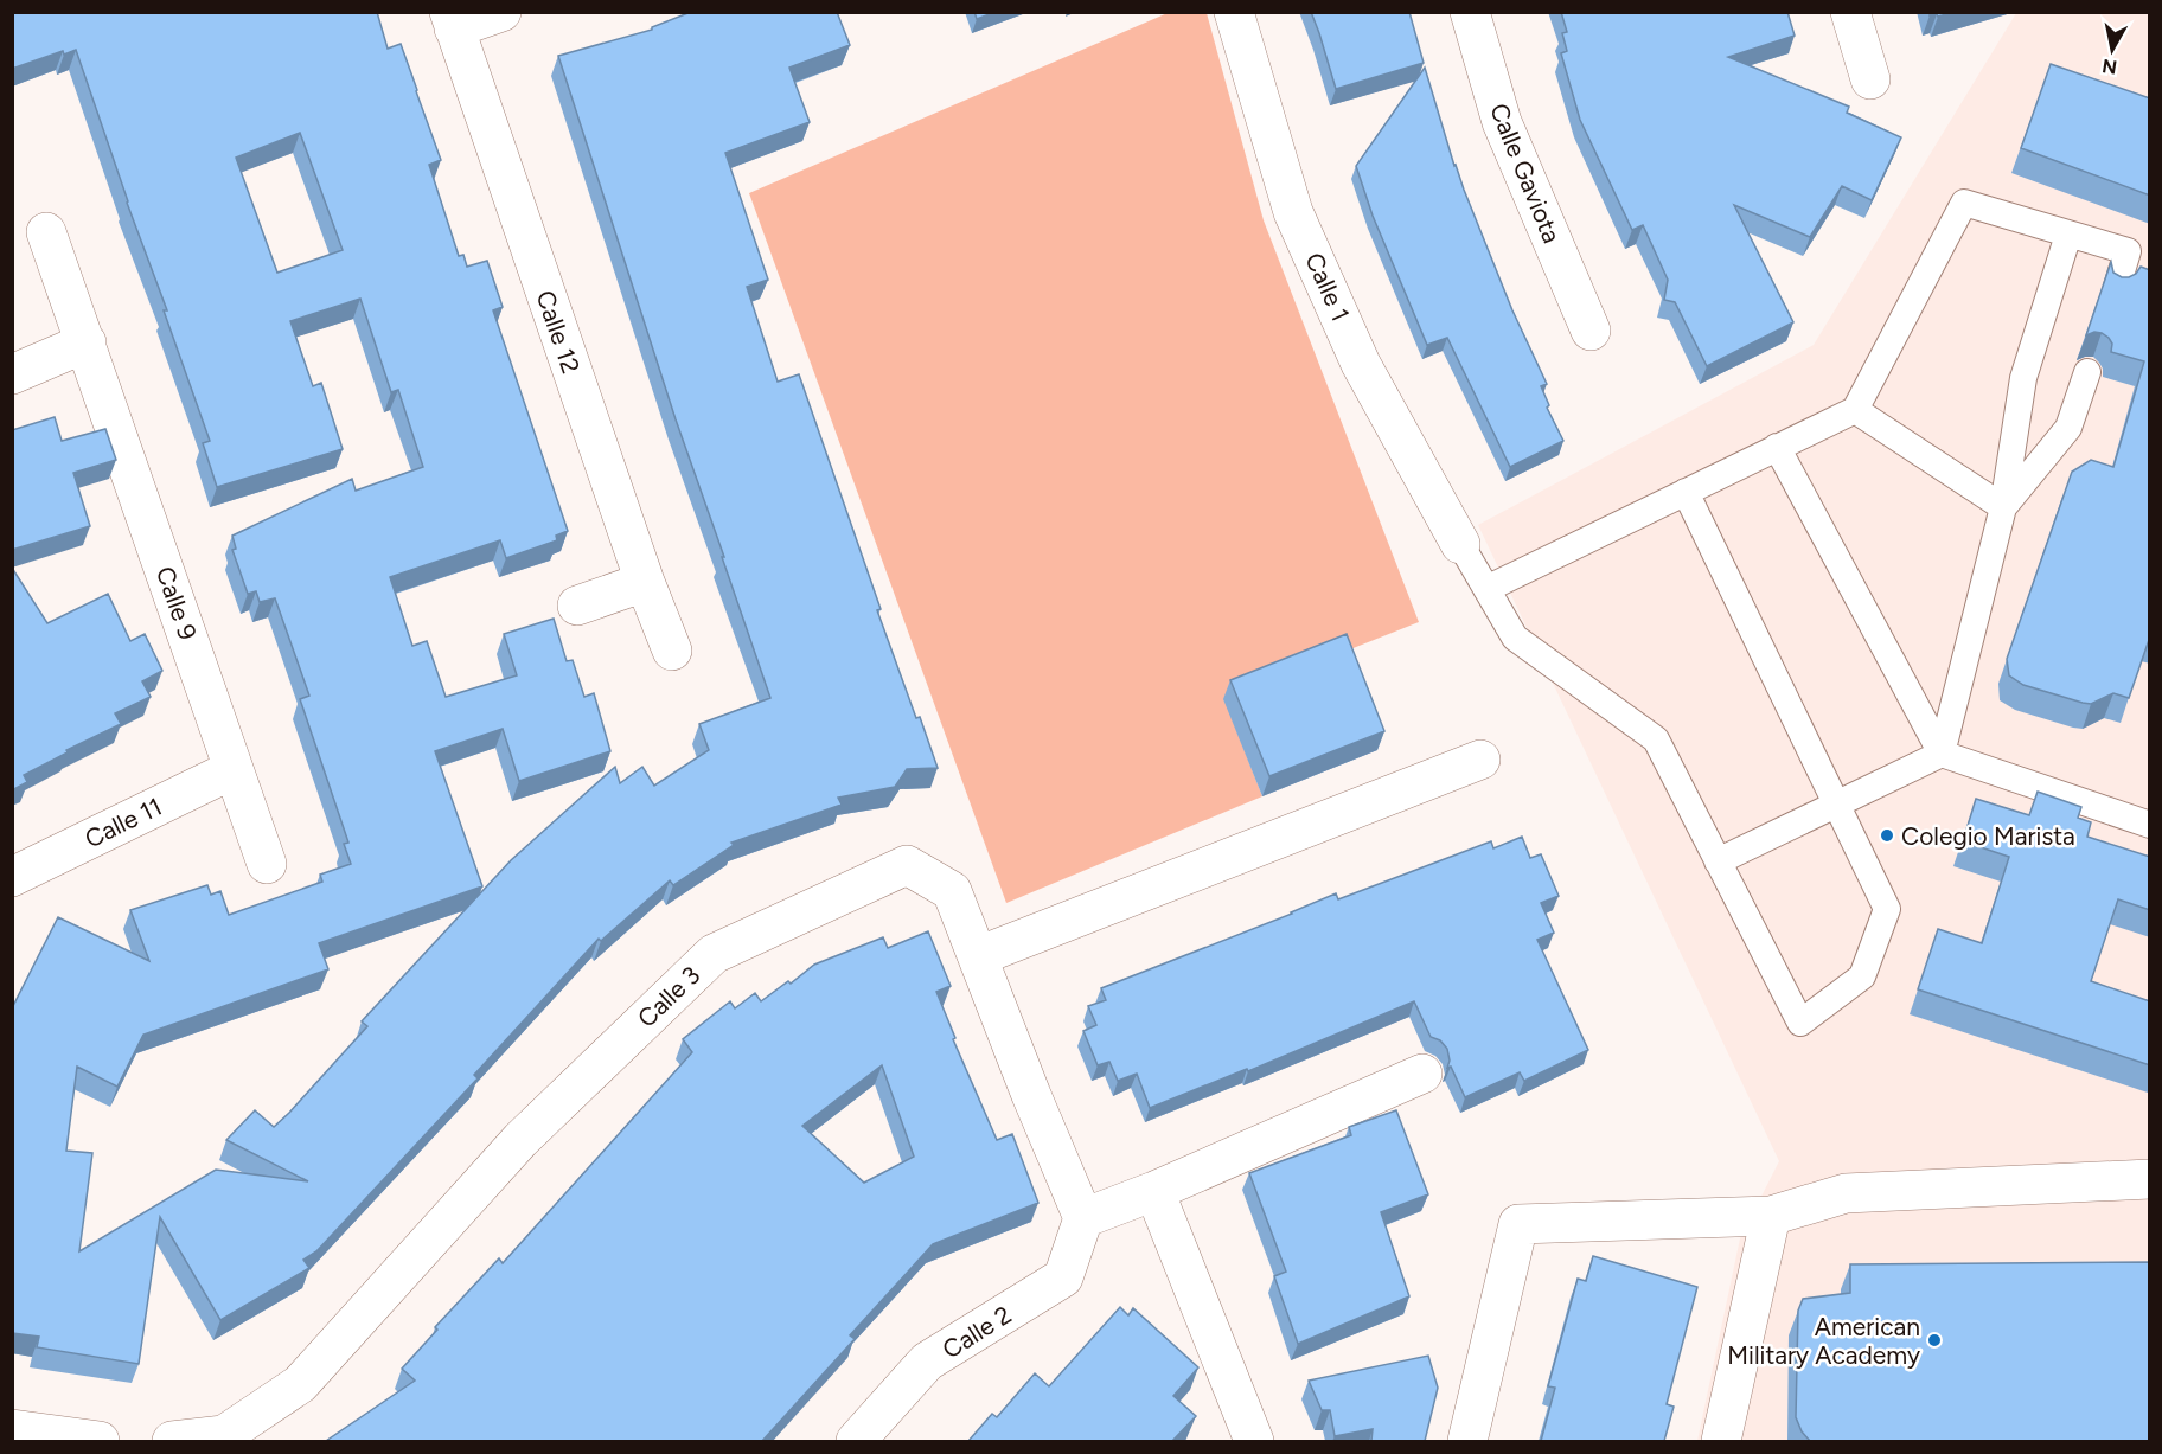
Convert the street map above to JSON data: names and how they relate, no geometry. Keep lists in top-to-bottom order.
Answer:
{
  "streets": {
    "street": [
      "Calle Gaviota",
      "Calle 1",
      "Calle 12",
      "Calle 9",
      "Calle 11",
      "Calle 3",
      "Calle 2"
    ]
  },
  "crossings": [
    ["Calle 9", "Calle 11"],
    ["Calle 3", "Calle 2"]
  ],
  "places": ["Colegio Marista", "American Military Academy"],
  "north": "bottom"
}
